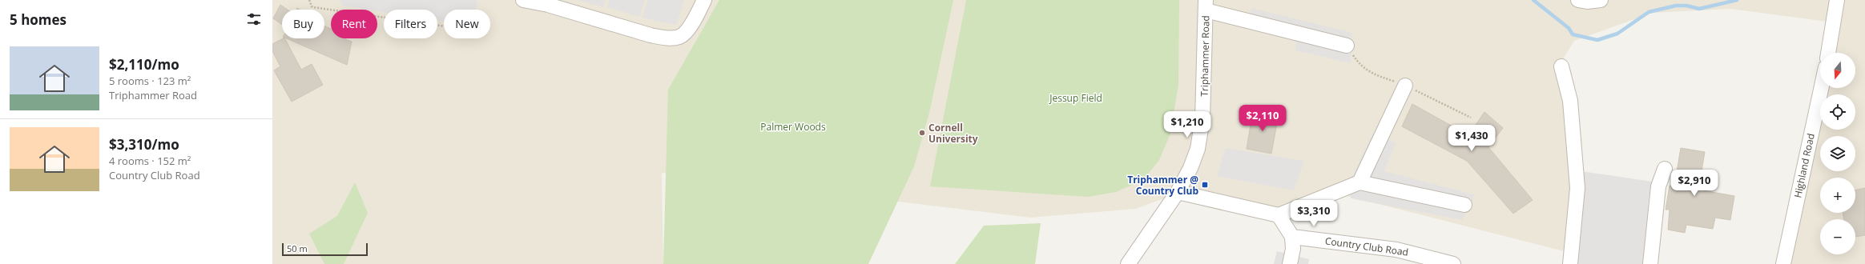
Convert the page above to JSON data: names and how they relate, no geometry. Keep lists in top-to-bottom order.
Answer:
{
  "streets": {
    "street": ["Triphammer Road", "Highland Road", "Country Club Road"]
  },
  "parks": ["Jessup Field", "Palmer Woods"],
  "places": {
    "other": ["Cornell University"],
    "transit": ["Triphammer @ Country Club"]
  },
  "scale_bar": "50 m",
  "north": "bottom",
  "page": {
    "heading": "5 homes",
    "chip": [
      "Buy",
      "Rent",
      "Filters",
      "New"
    ],
    "list": [
      {
        "name": "$2,110/mo",
        "note": "5 rooms · 123 m² · Triphammer Road"
      },
      {
        "name": "$3,310/mo",
        "note": "4 rooms · 152 m² · Country Club Road"
      }
    ],
    "map_buttons": ["+", "−"],
    "price": [
      "$2,110",
      "$1,210",
      "$1,430",
      "$2,910",
      "$3,310"
    ],
    "scale": "50 m"
  }
}
